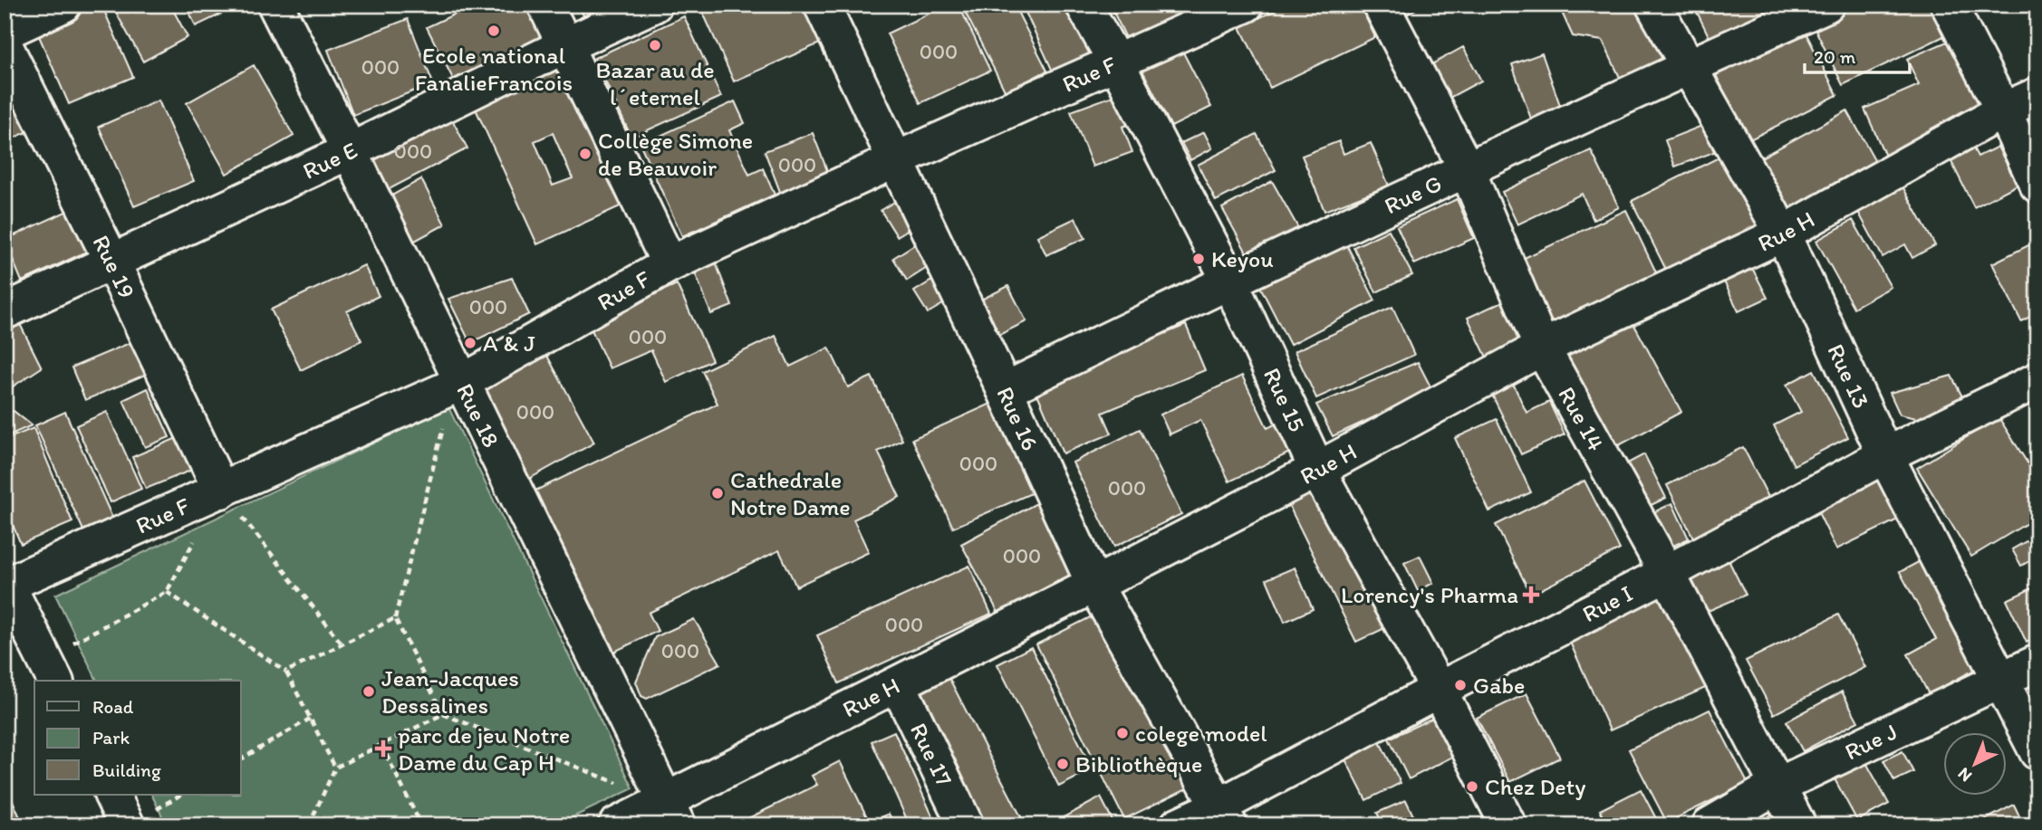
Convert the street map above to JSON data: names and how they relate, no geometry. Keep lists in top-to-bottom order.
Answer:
{
  "streets": {
    "street": [
      "Rue F",
      "Rue E",
      "Rue G",
      "Rue H",
      "Rue 19",
      "Rue 13",
      "Rue 15",
      "Rue 18",
      "Rue 16",
      "Rue 14",
      "Rue I",
      "Rue J",
      "Rue 17"
    ]
  },
  "crossings": [
    ["Rue F", "Rue 19"],
    ["Rue F", "Rue 15"],
    ["Rue F", "Rue 18"],
    ["Rue F", "Rue 16"],
    ["Rue E", "Rue 19"],
    ["Rue E", "Rue 18"],
    ["Rue G", "Rue 13"],
    ["Rue G", "Rue 15"],
    ["Rue G", "Rue 16"],
    ["Rue G", "Rue 14"],
    ["Rue H", "Rue 13"],
    ["Rue H", "Rue 15"],
    ["Rue H", "Rue 18"],
    ["Rue H", "Rue 16"],
    ["Rue H", "Rue 14"],
    ["Rue H", "Rue 17"],
    ["Rue 13", "Rue I"],
    ["Rue 13", "Rue J"],
    ["Rue 15", "Rue I"],
    ["Rue 16", "Rue I"],
    ["Rue 14", "Rue I"],
    ["Rue 14", "Rue J"]
  ],
  "places": {
    "other": [
      "Ecole national FanalieFrancois",
      "Bazar au de l´eternel",
      "Collège Simone de Beauvoir",
      "Keyou",
      "A & J",
      "Cathedrale Notre Dame",
      "Gabe",
      "Jean-Jacques Dessalines",
      "colege model",
      "Bibliothèque",
      "Chez Dety"
    ],
    "health": ["Lorency's Pharma", "parc de jeu Notre Dame du Cap H"]
  },
  "house_numbers": [
    "000",
    "000",
    "000",
    "000",
    "000",
    "000",
    "000",
    "000",
    "000",
    "000",
    "000",
    "000"
  ],
  "legend": ["Road", "Park", "Building"],
  "scale_bar": "20 m",
  "north": "bottom left"
}
